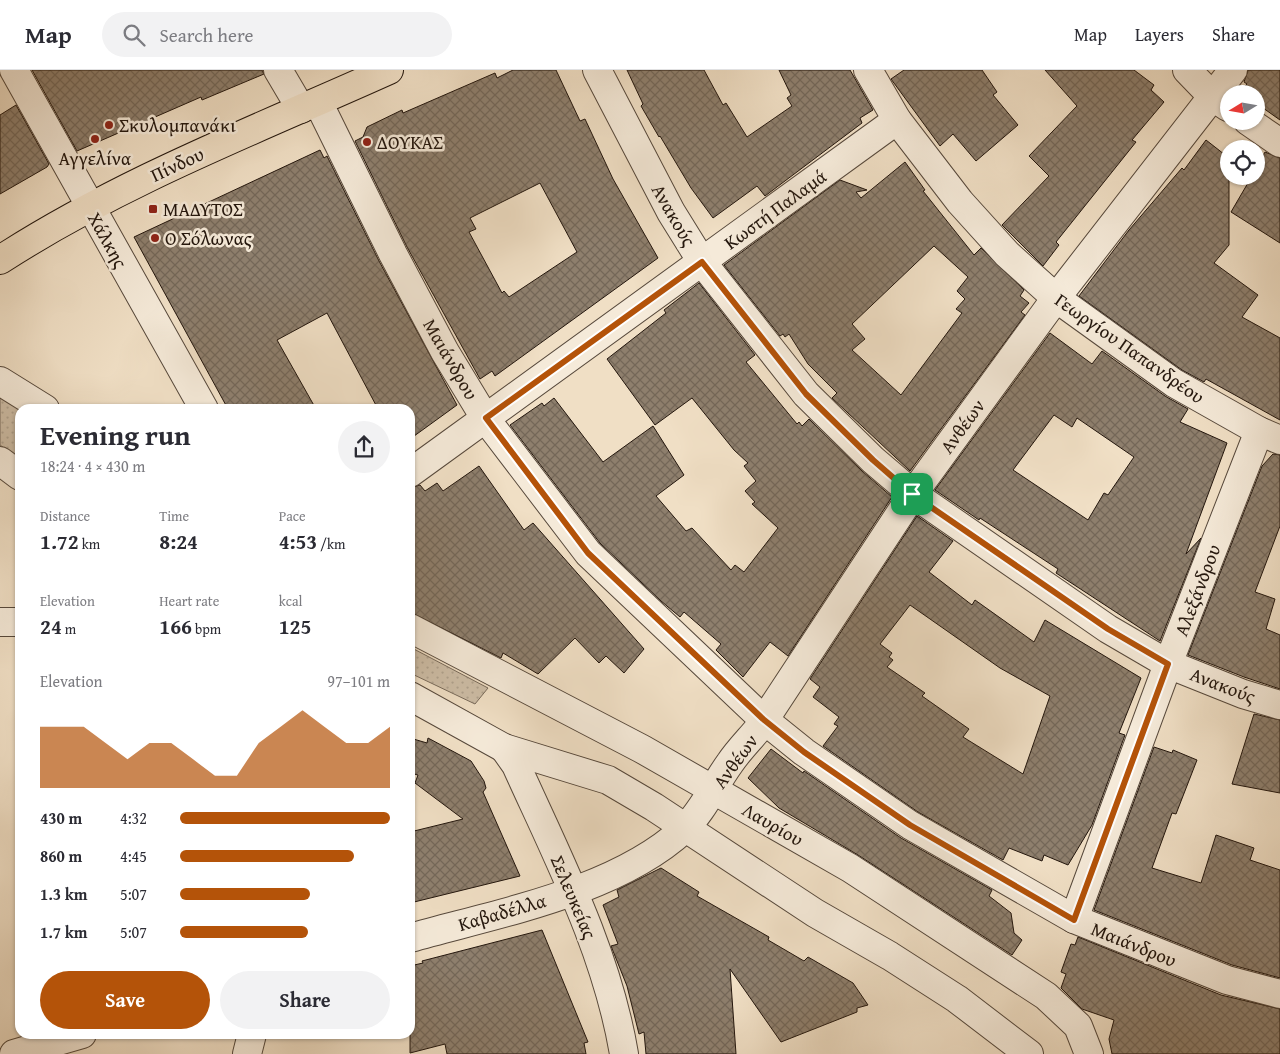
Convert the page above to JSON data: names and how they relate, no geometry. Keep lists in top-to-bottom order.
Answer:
{
  "streets": {
    "main road": ["Πίνδου"],
    "street": [
      "Κωστή Παλαμά",
      "Ανακούς",
      "Χάλκης",
      "Γεωργίου Παπανδρέου",
      "Μαιάνδρου",
      "Ανθέων",
      "Αλεξάνδρου",
      "Λαυρίου",
      "Σελευκείας",
      "Καβαδέλλα"
    ]
  },
  "crossings": [
    ["Πίνδου", "Χάλκης"],
    ["Πίνδου", "Μαιάνδρου"],
    ["Κωστή Παλαμά", "Ανακούς"],
    ["Κωστή Παλαμά", "Γεωργίου Παπανδρέου"],
    ["Κωστή Παλαμά", "Μαιάνδρου"],
    ["Ανακούς", "Ανθέων"],
    ["Ανακούς", "Αλεξάνδρου"],
    ["Γεωργίου Παπανδρέου", "Ανθέων"],
    ["Γεωργίου Παπανδρέου", "Αλεξάνδρου"],
    ["Μαιάνδρου", "Ανθέων"],
    ["Μαιάνδρου", "Αλεξάνδρου"],
    ["Ανθέων", "Λαυρίου"],
    ["Ανθέων", "Καβαδέλλα"],
    ["Σελευκείας", "Καβαδέλλα"]
  ],
  "places": {
    "other": [
      "Σκυλομπανάκι",
      "Αγγελίνα",
      "ΔΟΥΚΑΣ",
      "Ο Σόλωνας"
    ],
    "transit": ["ΜΑΔΥΤΟΣ"]
  },
  "north": "left",
  "page": {
    "header": "Map",
    "search": "Search here",
    "nav": ["Map", "Layers", "Share"],
    "heading": ["Evening run", "18:24 · 4 × 430 m"],
    "stats": [
      ["Distance", "1.72 km"],
      ["Time", "8:24"],
      ["Pace", "4:53 /km"],
      ["Elevation", "24 m"],
      ["Heart rate", "166 bpm"],
      ["kcal", "125"]
    ],
    "chart": ["Elevation", "97–101 m"],
    "list": [
      {
        "name": "430 m",
        "note": "4:32"
      },
      {
        "name": "860 m",
        "note": "4:45"
      },
      {
        "name": "1.3 km",
        "note": "5:07"
      },
      {
        "name": "1.7 km",
        "note": "5:07"
      }
    ],
    "buttons": ["Save", "Share"]
  }
}
